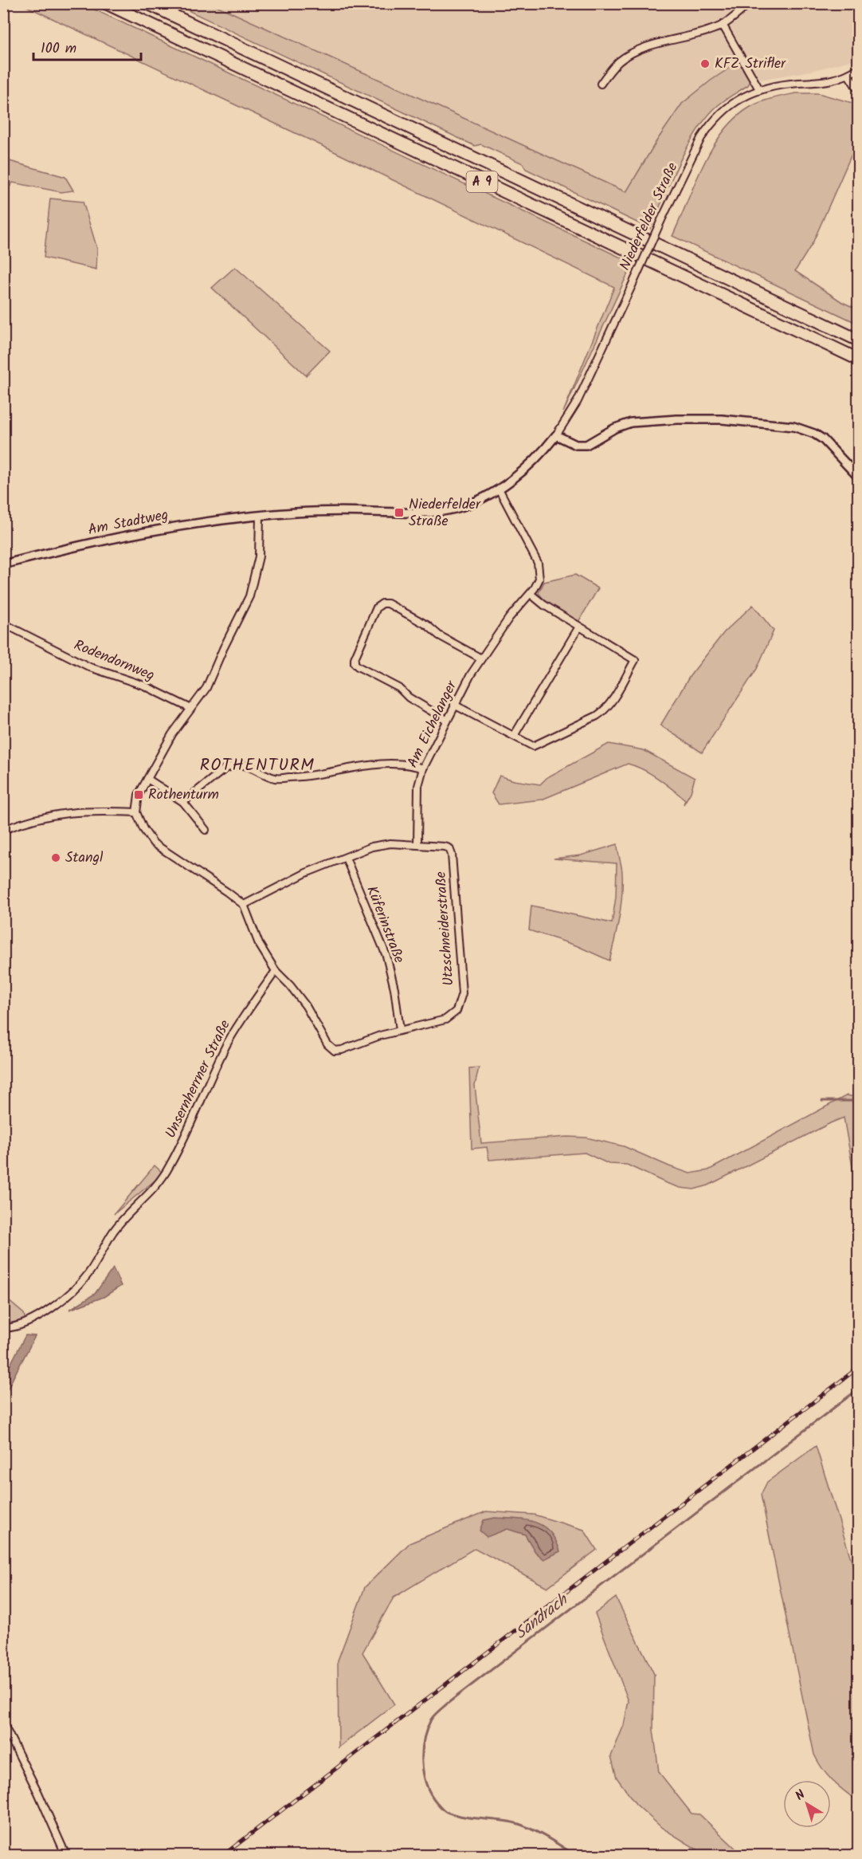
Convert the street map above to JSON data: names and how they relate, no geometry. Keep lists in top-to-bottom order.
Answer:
{
  "streets": {
    "highway": ["A 9"],
    "street": [
      "Niederfelder Straße",
      "Am Stadtweg",
      "Rodendornweg",
      "Am Eichelanger",
      "Küferinstraße",
      "Utzschneiderstraße",
      "Unsernherrner Straße"
    ]
  },
  "crossings": [
    ["Niederfelder Straße", "Am Stadtweg"],
    ["Niederfelder Straße", "Am Eichelanger"],
    ["Am Eichelanger", "Utzschneiderstraße"],
    ["Küferinstraße", "Utzschneiderstraße"],
    ["Utzschneiderstraße", "Unsernherrner Straße"]
  ],
  "districts": ["ROTHENTURM"],
  "water": ["Sandrach"],
  "places": {
    "other": ["KFZ Strifler", "Stangl"],
    "transit": ["Niederfelder Straße", "Rothenturm"]
  },
  "scale_bar": "100 m",
  "north": "top left"
}
